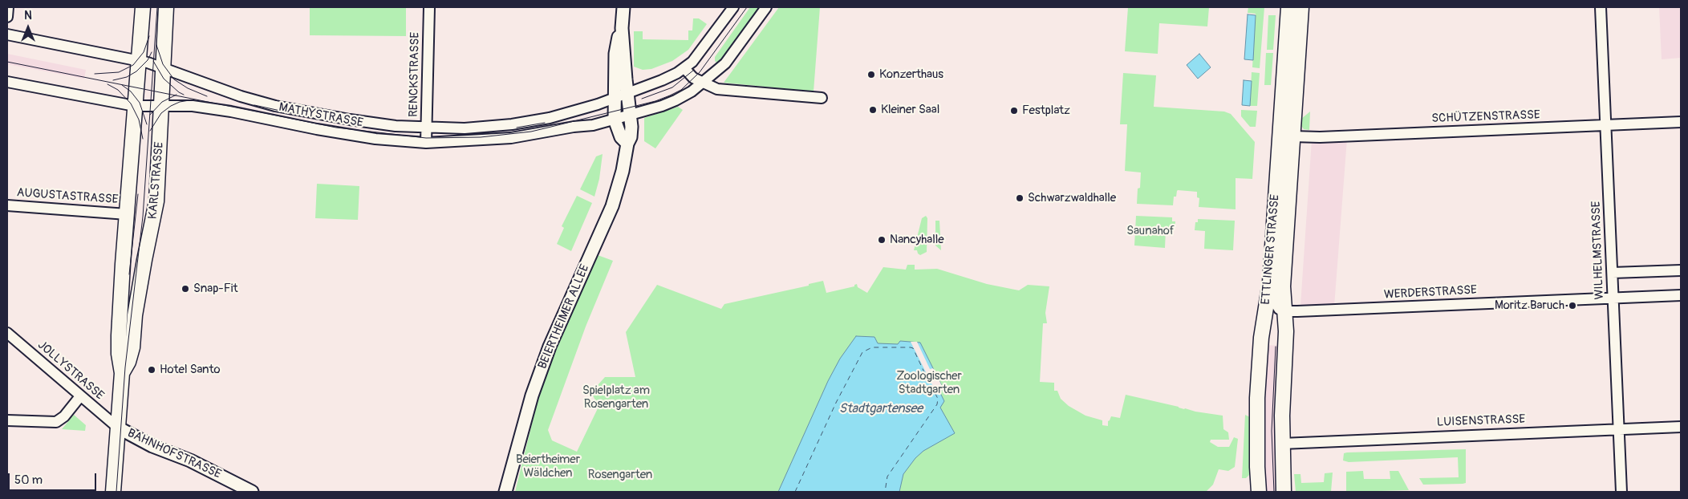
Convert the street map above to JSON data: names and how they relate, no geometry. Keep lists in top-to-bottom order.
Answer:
{
  "streets": {
    "main road": ["KARLSTRASSE", "ETTLINGER STRASSE"],
    "street": [
      "RENCKSTRASSE",
      "MATHYSTRASSE",
      "SCHÜTZENSTRASSE",
      "AUGUSTASTRASSE",
      "WILHELMSTRASSE",
      "WERDERSTRASSE",
      "BEIERTHEIMER ALLEE",
      "JOLLYSTRASSE",
      "LUISENSTRASSE",
      "BAHNHOFSTRASSE"
    ]
  },
  "crossings": [
    ["RENCKSTRASSE", "MATHYSTRASSE"],
    ["MATHYSTRASSE", "KARLSTRASSE"],
    ["MATHYSTRASSE", "BEIERTHEIMER ALLEE"],
    ["SCHÜTZENSTRASSE", "ETTLINGER STRASSE"],
    ["SCHÜTZENSTRASSE", "WILHELMSTRASSE"],
    ["KARLSTRASSE", "AUGUSTASTRASSE"],
    ["KARLSTRASSE", "JOLLYSTRASSE"],
    ["KARLSTRASSE", "BAHNHOFSTRASSE"],
    ["ETTLINGER STRASSE", "WERDERSTRASSE"],
    ["ETTLINGER STRASSE", "LUISENSTRASSE"],
    ["WILHELMSTRASSE", "WERDERSTRASSE"],
    ["WILHELMSTRASSE", "LUISENSTRASSE"],
    ["JOLLYSTRASSE", "BAHNHOFSTRASSE"]
  ],
  "water": ["Stadtgartensee"],
  "parks": [
    "Saunahof",
    "Zoologischer Stadtgarten",
    "Spielplatz am Rosengarten",
    "Beiertheimer Wäldchen",
    "Rosengarten"
  ],
  "places": [
    "Konzerthaus",
    "Kleiner Saal",
    "Festplatz",
    "Schwarzwaldhalle",
    "Nancyhalle",
    "Snap-Fit",
    "Moritz Baruch",
    "Hotel Santo"
  ],
  "scale_bar": "50 m",
  "north": "top"
}
